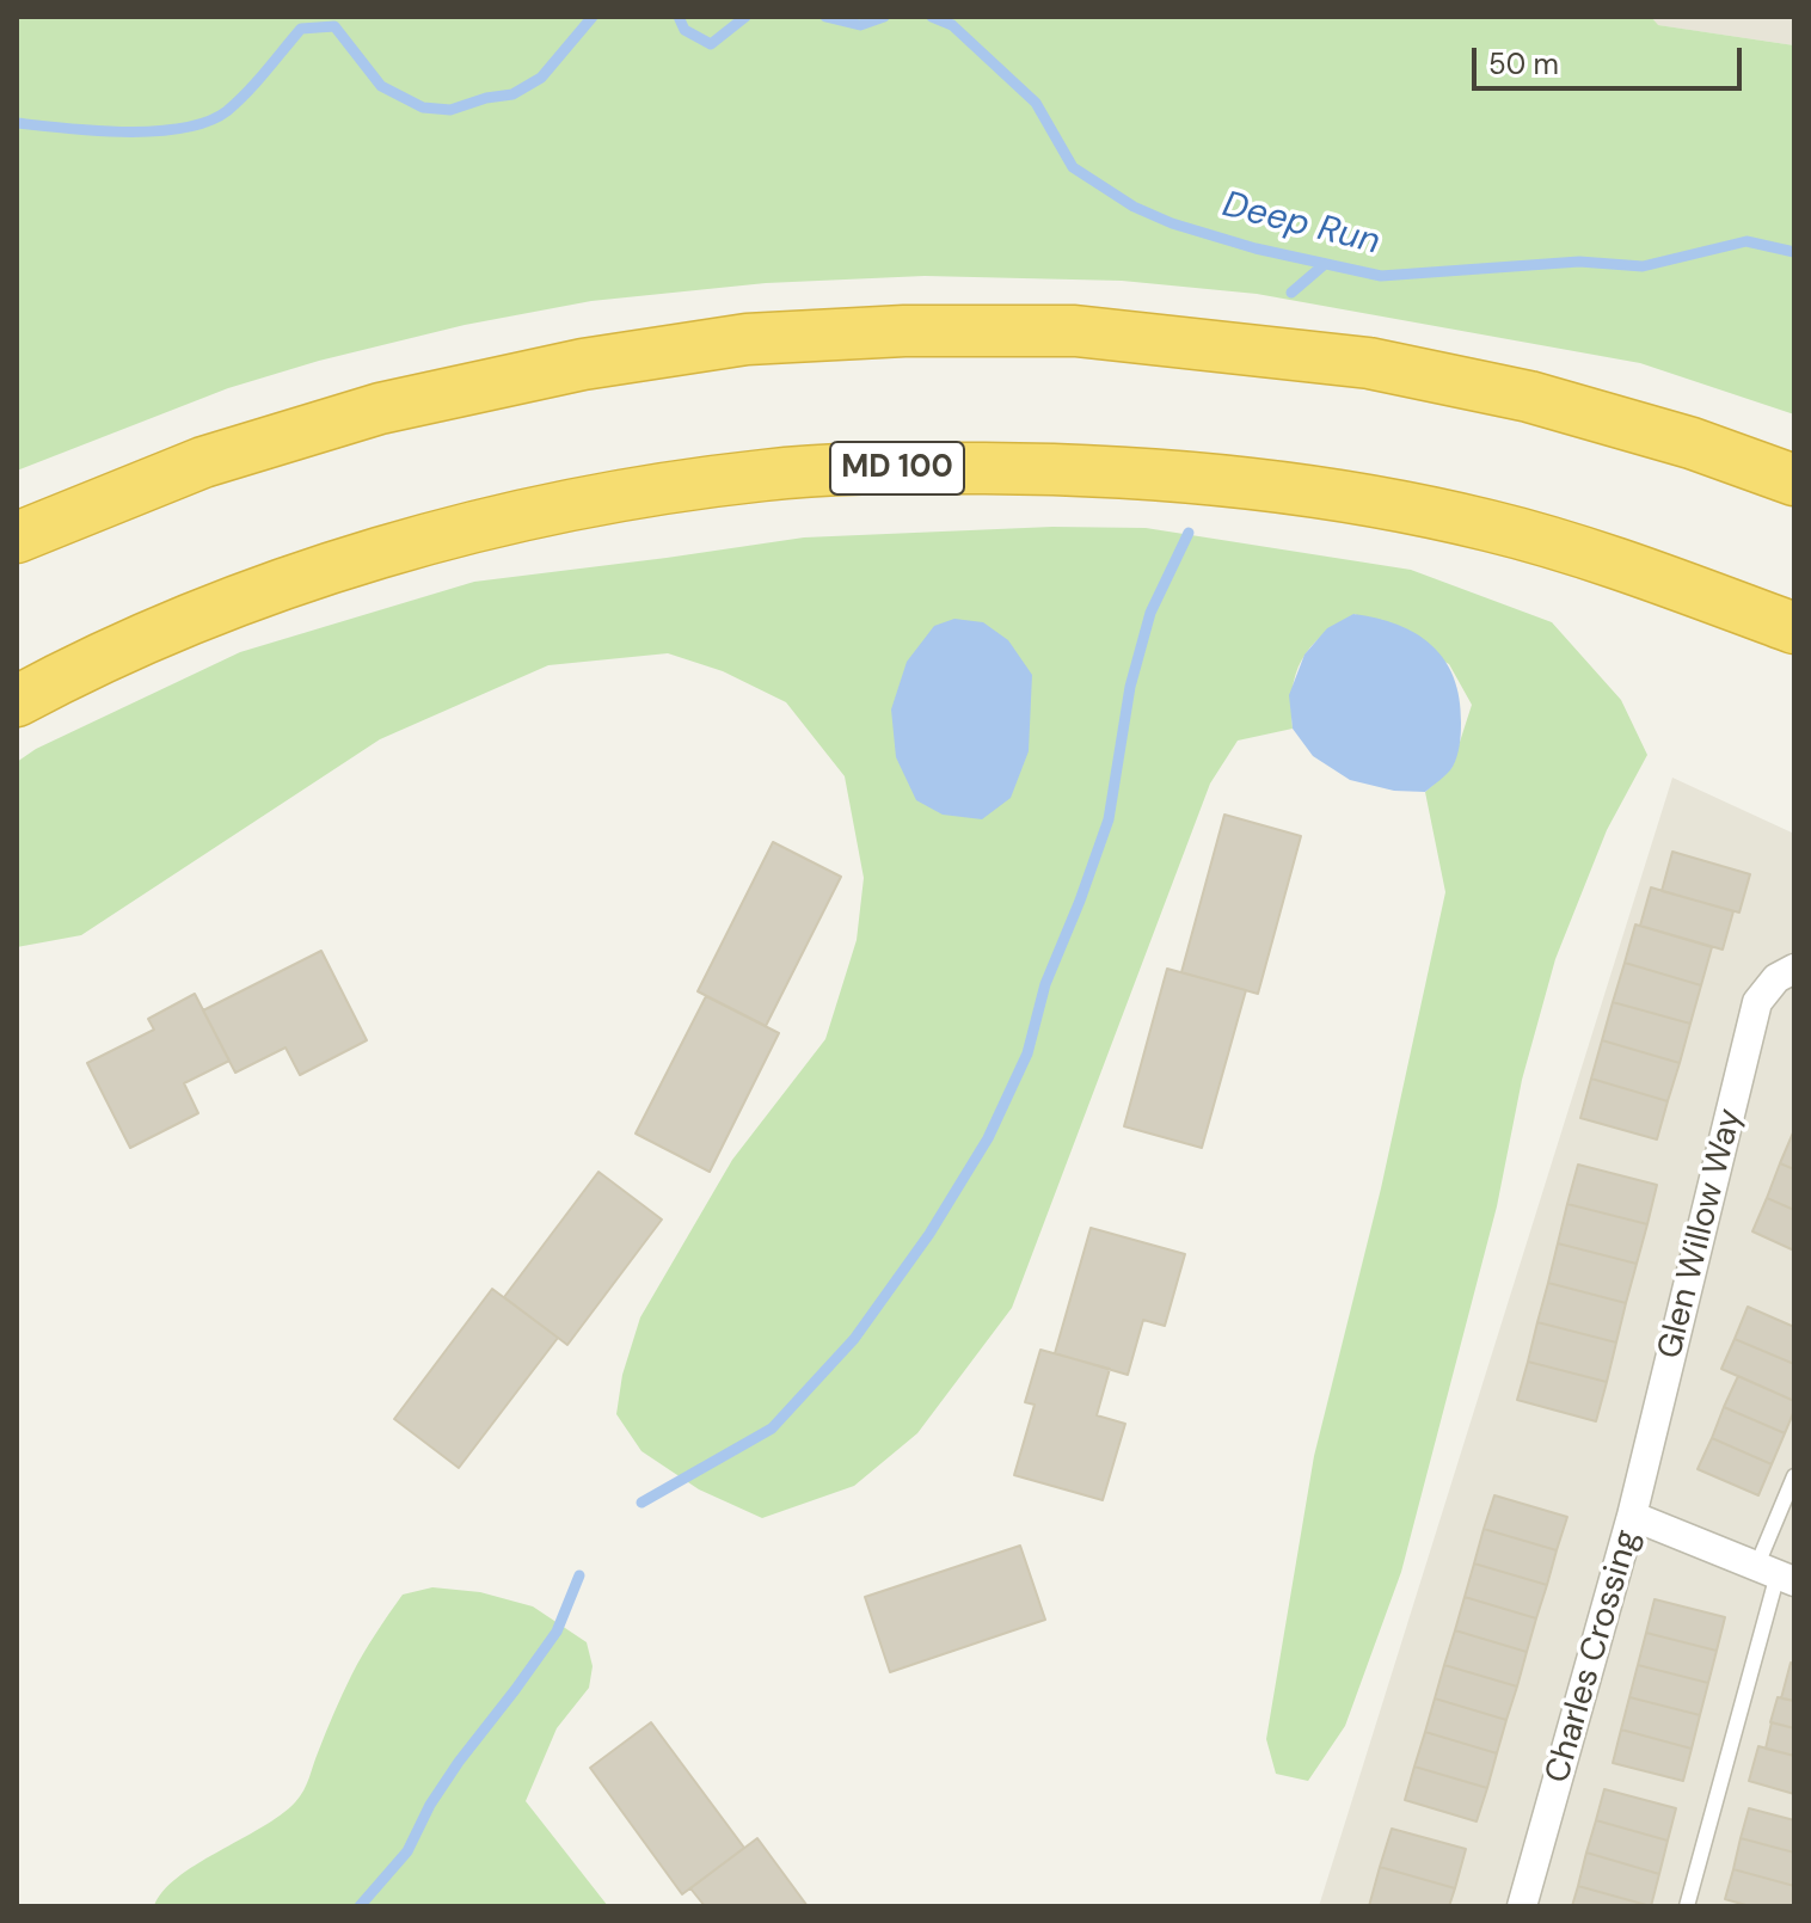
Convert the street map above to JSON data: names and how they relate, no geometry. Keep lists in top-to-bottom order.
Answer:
{
  "streets": {
    "highway": ["MD 100"],
    "street": ["Glen Willow Way", "Charles Crossing"]
  },
  "crossings": [
    ["Glen Willow Way", "Charles Crossing"]
  ],
  "water": ["Deep Run"],
  "scale_bar": "50 m"
}
